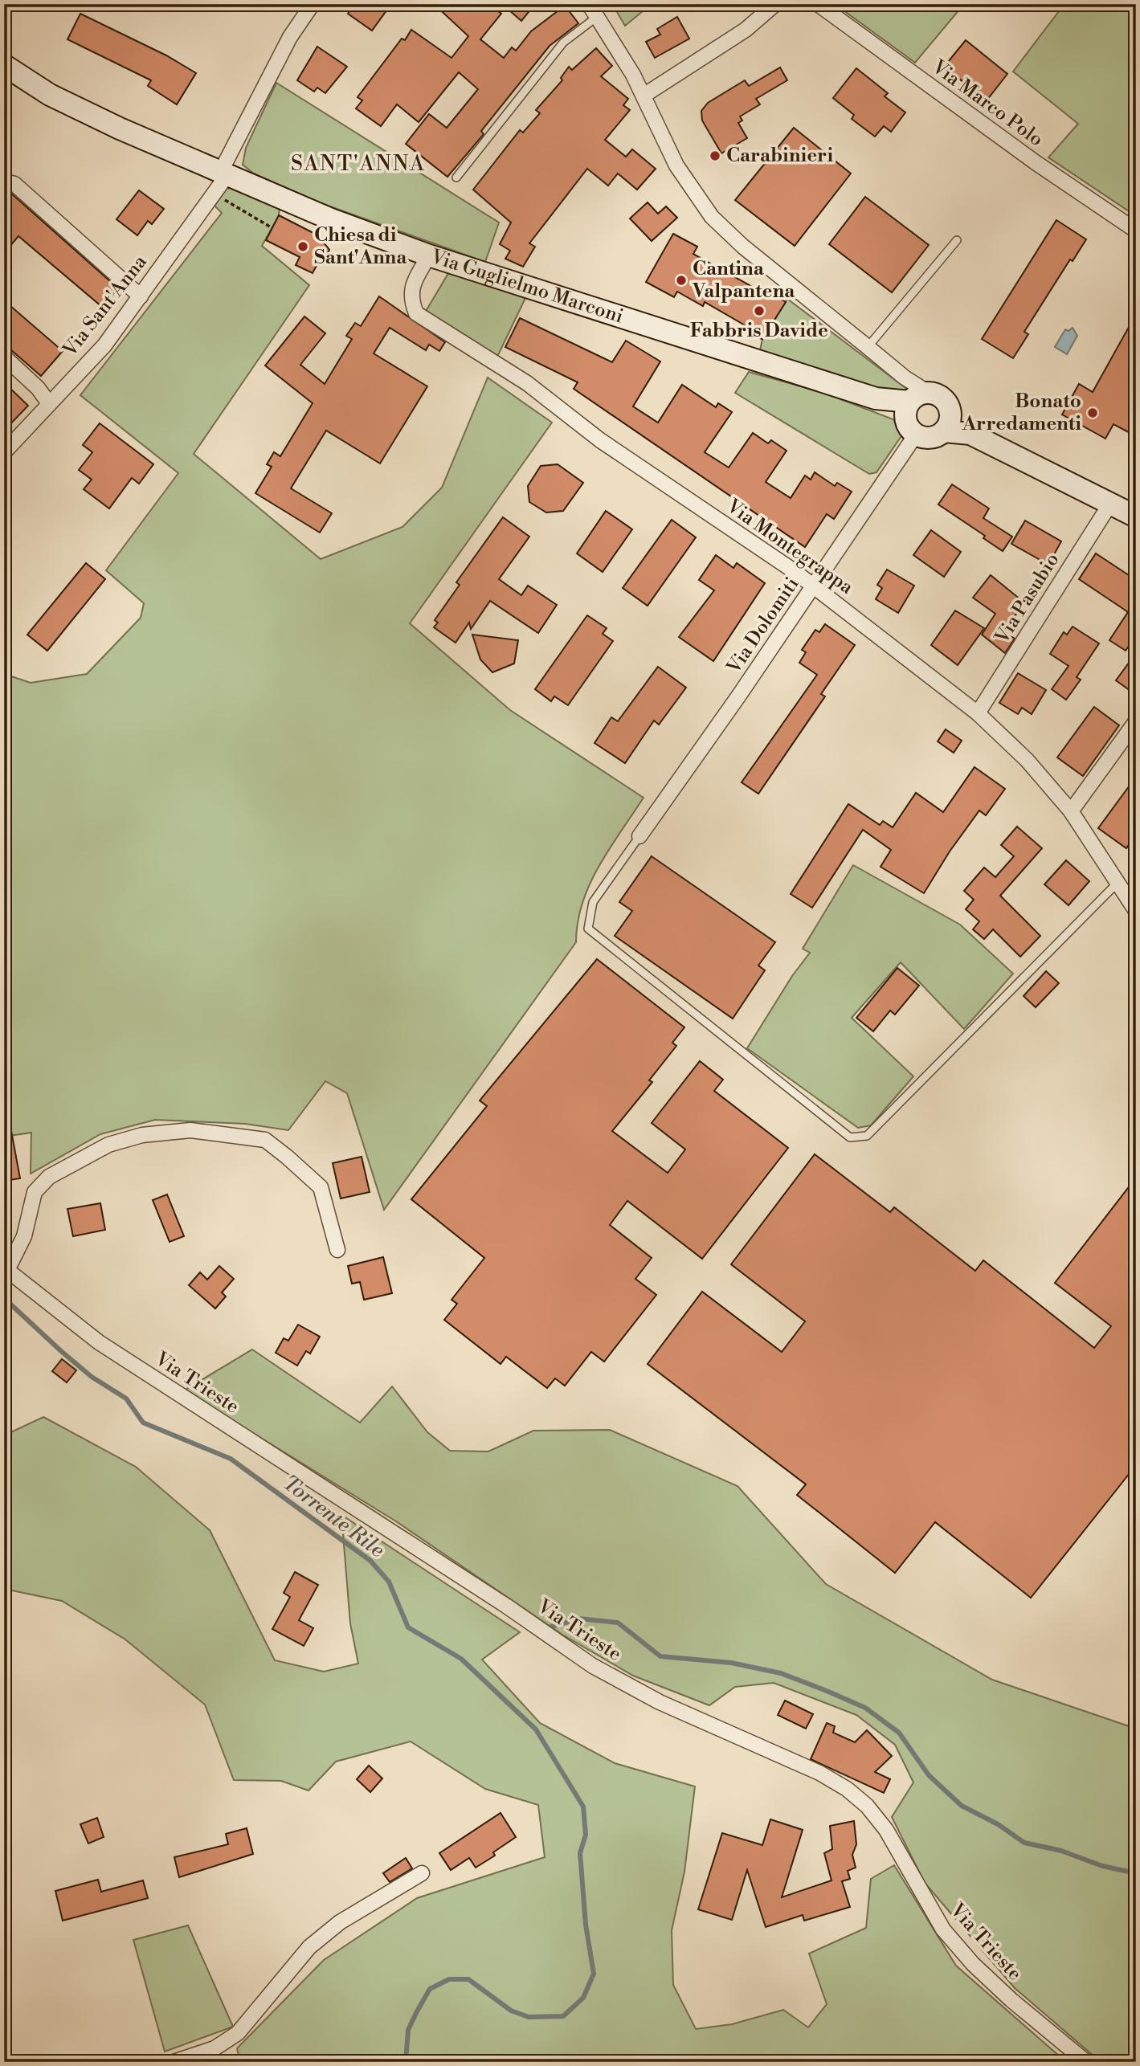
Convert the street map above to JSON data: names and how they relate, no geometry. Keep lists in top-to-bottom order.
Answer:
{
  "streets": {
    "street": [
      "Via Marco Polo",
      "Via Guglielmo Marconi",
      "Via Sant'Anna",
      "Via Montegrappa",
      "Via Pasubio",
      "Via Dolomiti",
      "Via Trieste"
    ]
  },
  "crossings": [
    ["Via Guglielmo Marconi", "Via Sant'Anna"],
    ["Via Guglielmo Marconi", "Via Montegrappa"],
    ["Via Guglielmo Marconi", "Via Dolomiti"],
    ["Via Montegrappa", "Via Pasubio"],
    ["Via Montegrappa", "Via Dolomiti"]
  ],
  "districts": ["SANT'ANNA"],
  "water": ["Torrente Rile"],
  "places": [
    "Carabinieri",
    "Chiesa di Sant'Anna",
    "Cantina Valpantena",
    "Fabbris Davide",
    "Bonato Arredamenti"
  ]
}
